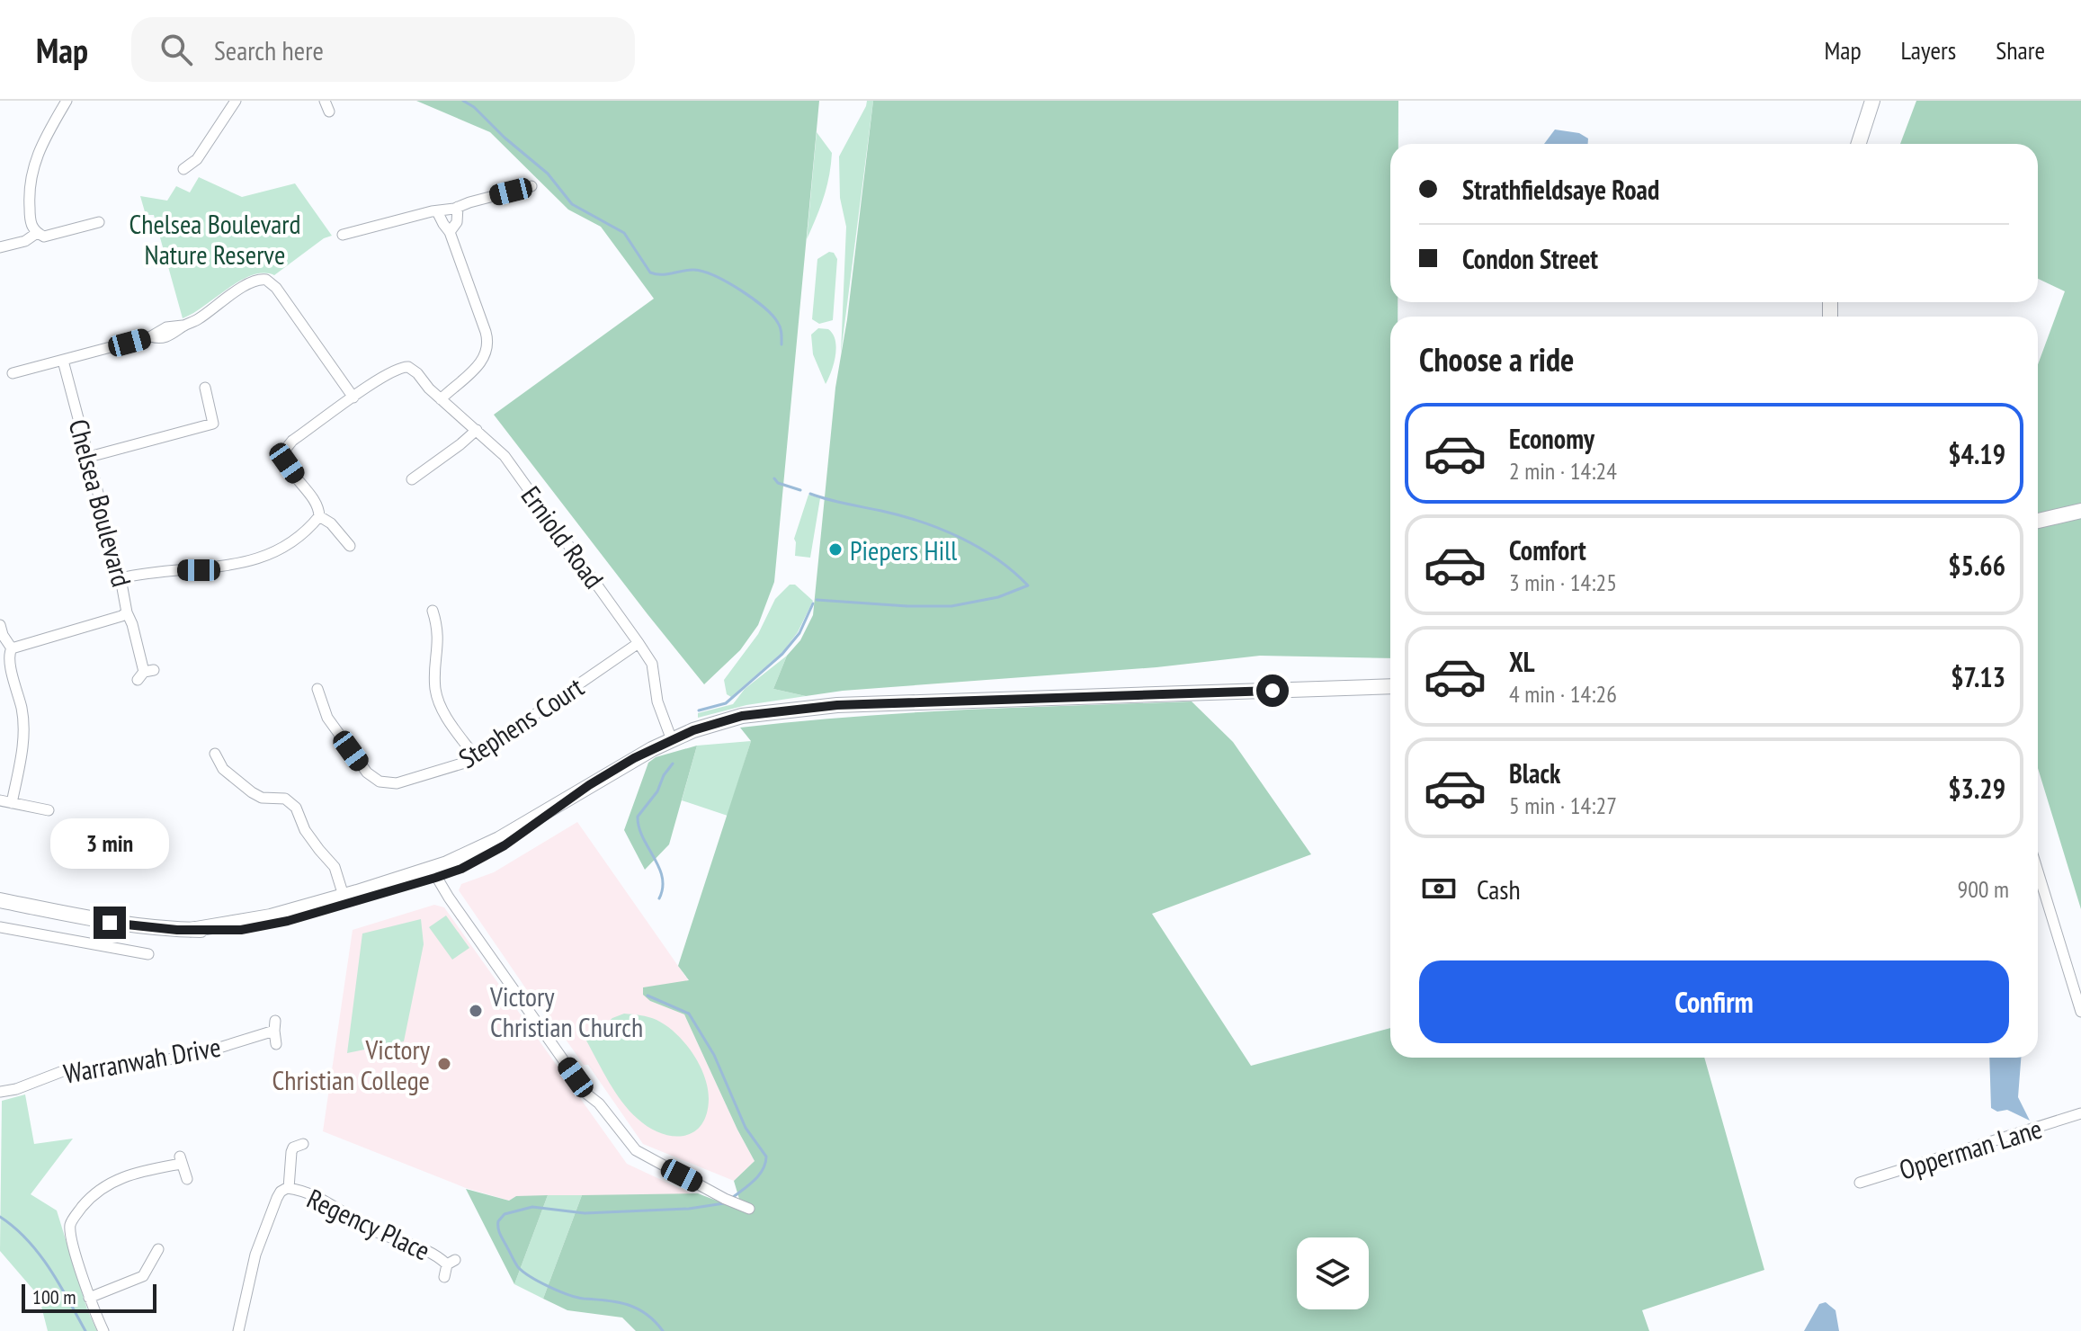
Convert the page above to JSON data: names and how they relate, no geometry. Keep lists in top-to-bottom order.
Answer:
{
  "streets": {
    "street": [
      "Chelsea Boulevard",
      "Erniold Road",
      "Stephens Court",
      "Warranwah Drive",
      "Opperman Lane",
      "Regency Place"
    ]
  },
  "crossings": [
    ["Erniold Road", "Stephens Court"]
  ],
  "parks": ["Chelsea Boulevard Nature Reserve"],
  "places": ["Piepers Hill", "Victory Christian Church", "Victory Christian College"],
  "scale_bar": "100 m",
  "page": {
    "header": "Map",
    "search": "Search here",
    "nav": ["Map", "Layers", "Share"],
    "banner": ["Strathfieldsaye Road", "Condon Street"],
    "heading": "Choose a ride",
    "list": [
      {
        "name": "Economy",
        "note": "2 min · 14:24",
        "value": "$4.19"
      },
      {
        "name": "Comfort",
        "note": "3 min · 14:25",
        "value": "$5.66"
      },
      {
        "name": "XL",
        "note": "4 min · 14:26",
        "value": "$7.13"
      },
      {
        "name": "Black",
        "note": "5 min · 14:27",
        "value": "$3.29"
      }
    ],
    "bubble": "3 min",
    "pay": ["Cash", "900 m"],
    "buttons": "Confirm",
    "scale": "100 m"
  }
}
